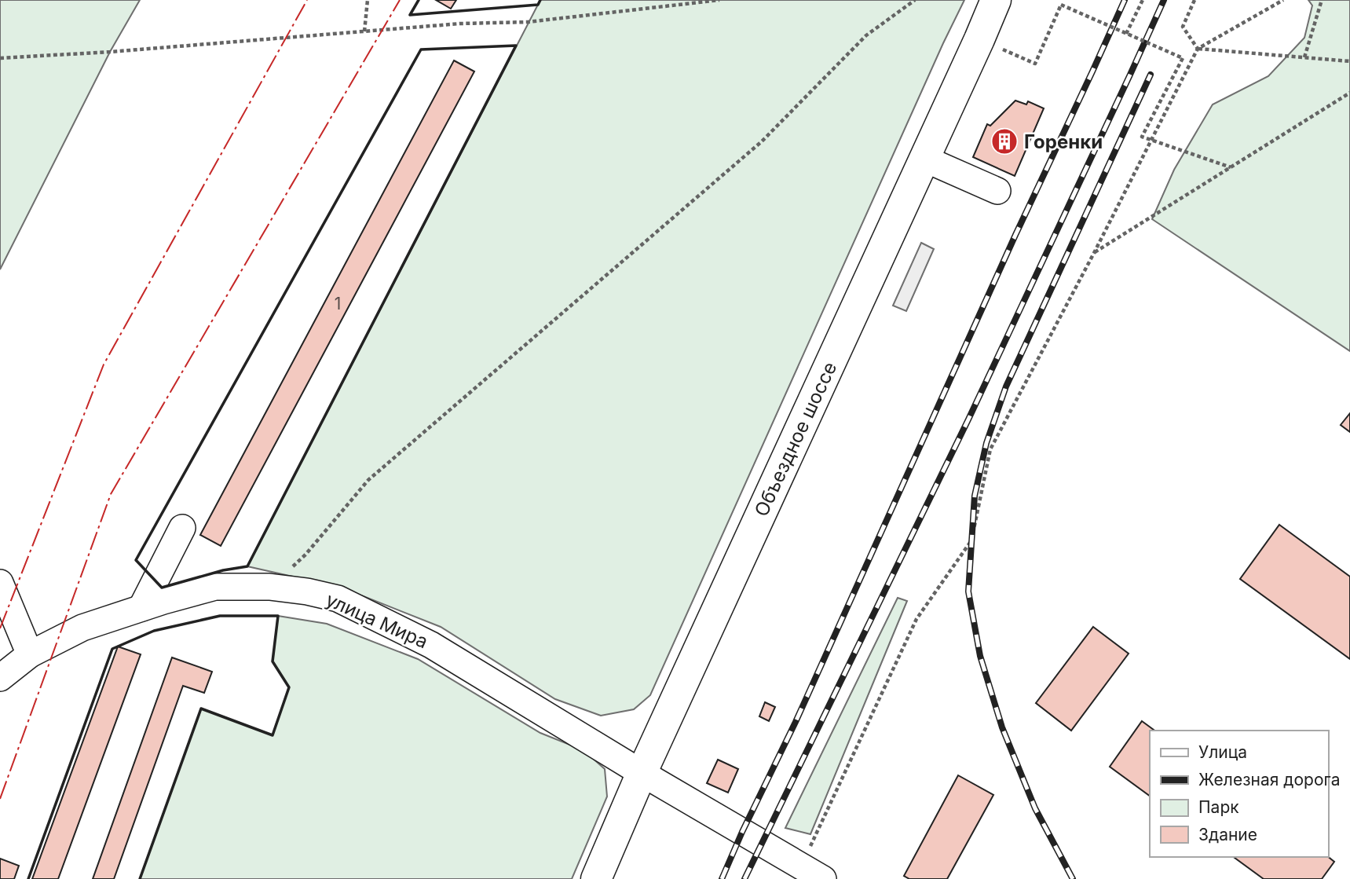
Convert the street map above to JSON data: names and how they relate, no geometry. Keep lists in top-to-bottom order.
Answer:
{
  "streets": {
    "main road": ["Объездное шоссе"],
    "street": ["улица Мира"]
  },
  "crossings": [
    ["Объездное шоссе", "улица Мира"]
  ],
  "places": {
    "building": ["Горенки"]
  },
  "house_numbers": ["1"],
  "legend": [
    "Улица",
    "Железная дорога",
    "Парк",
    "Здание"
  ]
}
